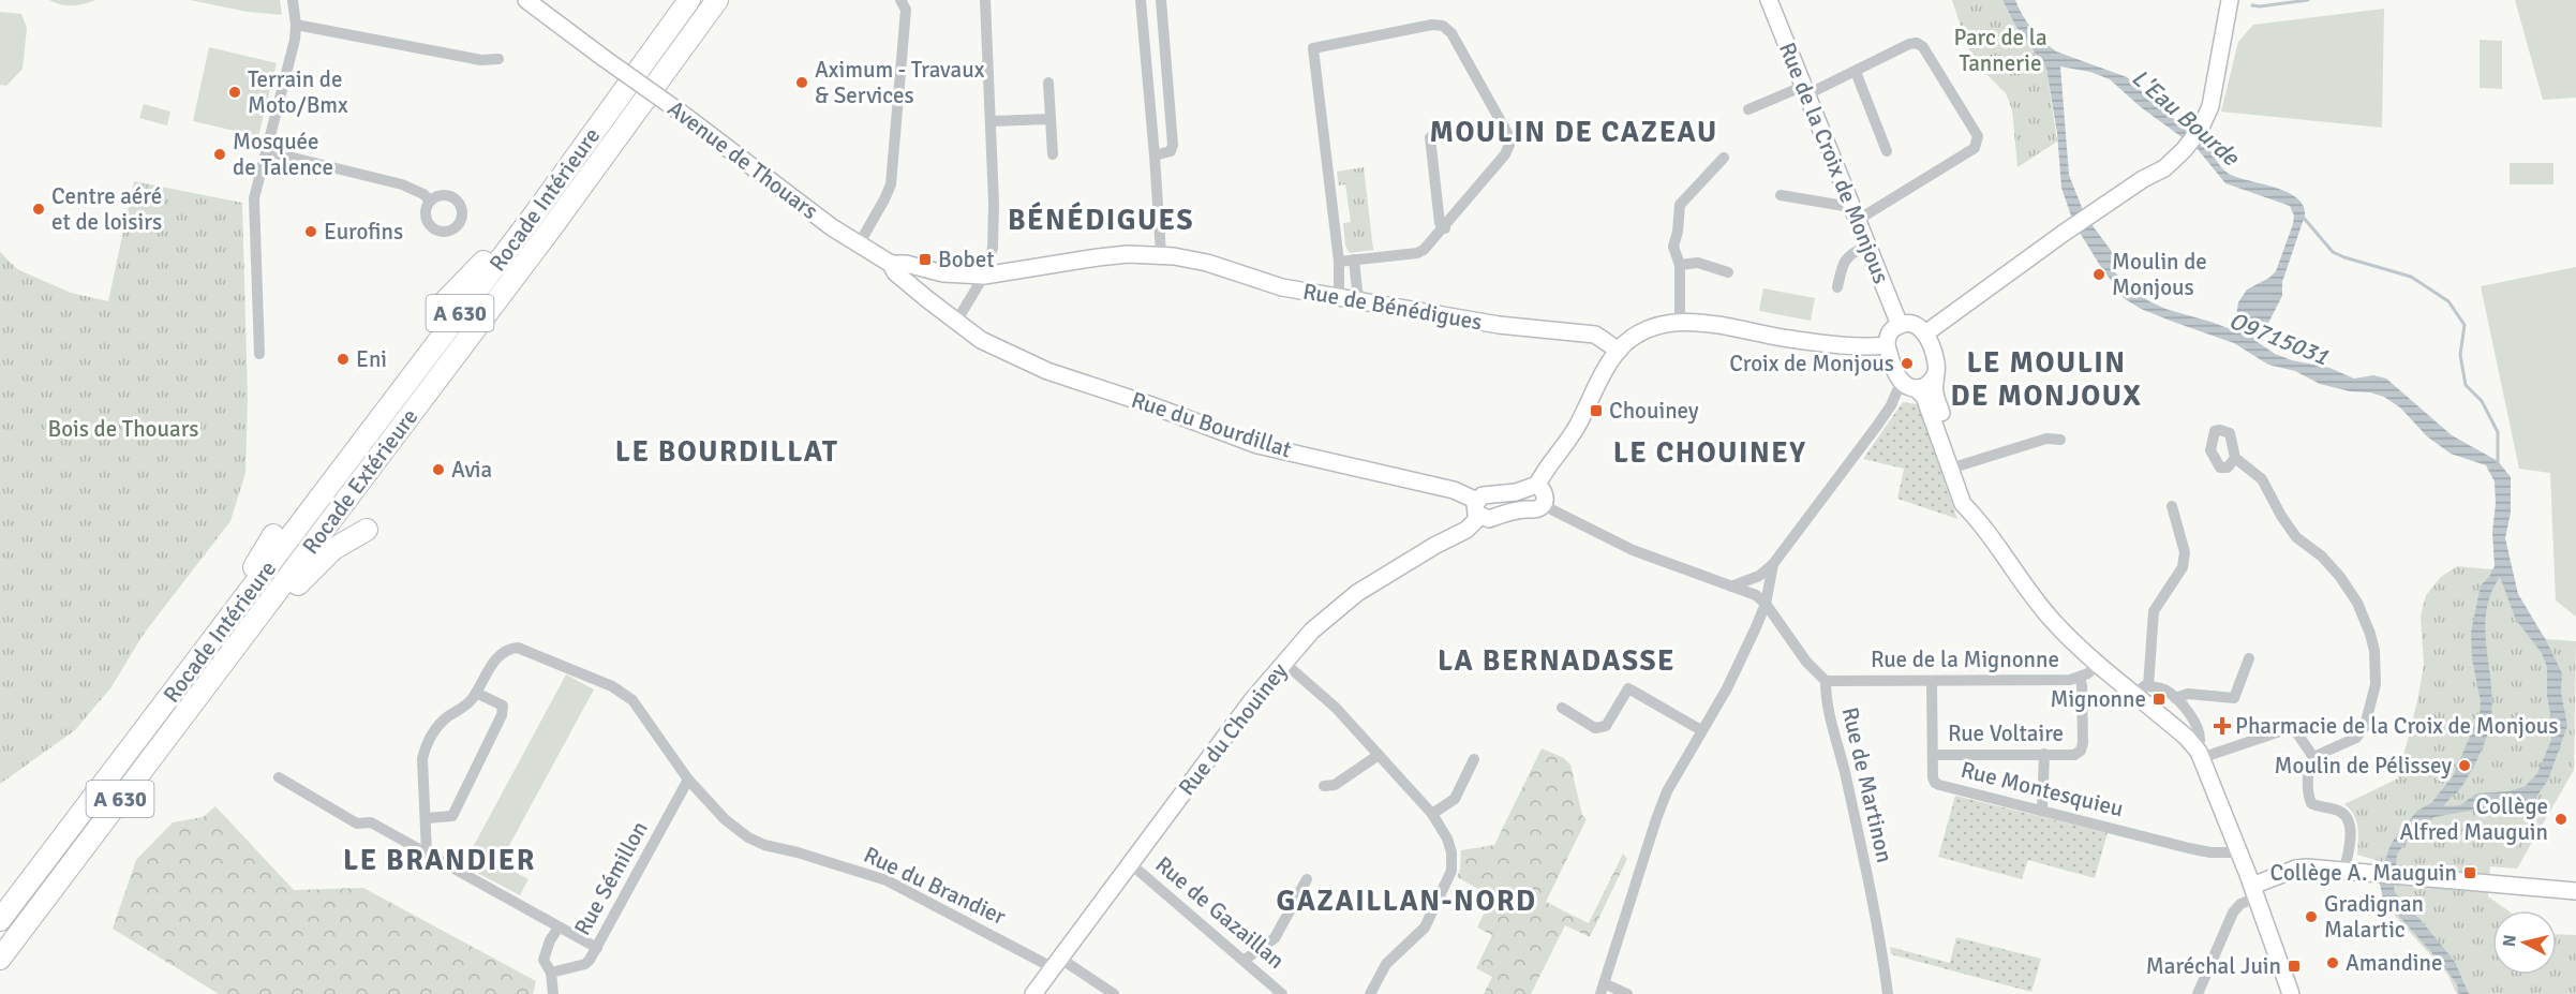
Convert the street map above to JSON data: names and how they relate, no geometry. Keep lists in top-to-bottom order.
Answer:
{
  "streets": {
    "highway": ["Rocade Intérieure", "A 630", "Rocade Extérieure"],
    "street": [
      "Avenue de Thouars",
      "Rue de la Croix de Monjous",
      "Rue de Bénédigues",
      "Rue du Bourdillat",
      "Rue de la Mignonne",
      "Rue du Chouiney",
      "Rue Voltaire",
      "Rue de Martinon",
      "Rue Montesquieu",
      "Rue Sémillon",
      "Rue du Brandier",
      "Rue de Gazaillan"
    ]
  },
  "crossings": [
    ["Avenue de Thouars", "Rue de Bénédigues"],
    ["Avenue de Thouars", "Rue du Bourdillat"],
    ["Rue du Bourdillat", "Rue du Chouiney"],
    ["Rue de la Mignonne", "Rue Voltaire"],
    ["Rue de la Mignonne", "Rue de Martinon"],
    ["Rue de la Mignonne", "Rue Montesquieu"],
    ["Rue du Chouiney", "Rue du Brandier"],
    ["Rue du Chouiney", "Rue de Gazaillan"],
    ["Rue Voltaire", "Rue Montesquieu"],
    ["Rue Sémillon", "Rue du Brandier"]
  ],
  "districts": [
    "MOULIN DE CAZEAU",
    "BÉNÉDIGUES",
    "LE MOULIN DE MONJOUX",
    "LE BOURDILLAT",
    "LE CHOUINEY",
    "LA BERNADASSE",
    "LE BRANDIER",
    "GAZAILLAN-NORD"
  ],
  "water": ["L'Eau Bourde", "O9715031"],
  "parks": ["Parc de la Tannerie", "Bois de Thouars"],
  "places": {
    "other": [
      "Aximum - Travaux & Services",
      "Terrain de Moto/Bmx",
      "Mosquée de Talence",
      "Centre aéré et de loisirs",
      "Eurofins",
      "Moulin de Monjous",
      "Eni",
      "Croix de Monjous",
      "Avia",
      "Moulin de Pélissey",
      "Collège Alfred Mauguin",
      "Gradignan Malartic",
      "Amandine"
    ],
    "transit": [
      "Bobet",
      "Chouiney",
      "Mignonne",
      "Collège A. Mauguin",
      "Maréchal Juin"
    ],
    "health": ["Pharmacie de la Croix de Monjous"]
  },
  "north": "left"
}
